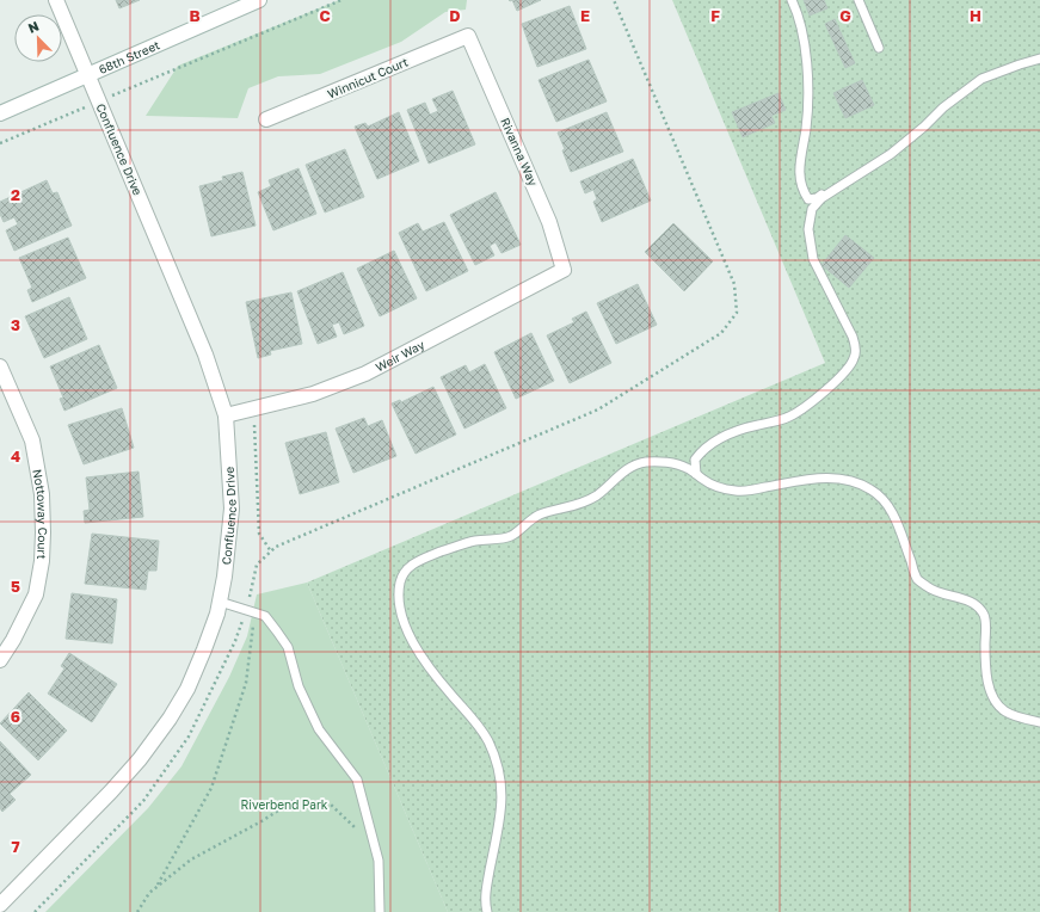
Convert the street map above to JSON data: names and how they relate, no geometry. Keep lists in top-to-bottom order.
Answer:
{
  "streets": {
    "street": [
      "68th Street",
      "Winnicut Court",
      "Confluence Drive",
      "Rivanna Way",
      "Weir Way",
      "Nottoway Court"
    ]
  },
  "crossings": [
    ["68th Street", "Confluence Drive"],
    ["Winnicut Court", "Rivanna Way"],
    ["Confluence Drive", "Weir Way"],
    ["Rivanna Way", "Weir Way"]
  ],
  "parks": ["Riverbend Park"],
  "north": "top left",
  "grid": {
    "columns": [
      "B",
      "C",
      "D",
      "E",
      "F",
      "G",
      "H"
    ],
    "rows": [
      "2",
      "3",
      "4",
      "5",
      "6",
      "7"
    ]
  }
}
